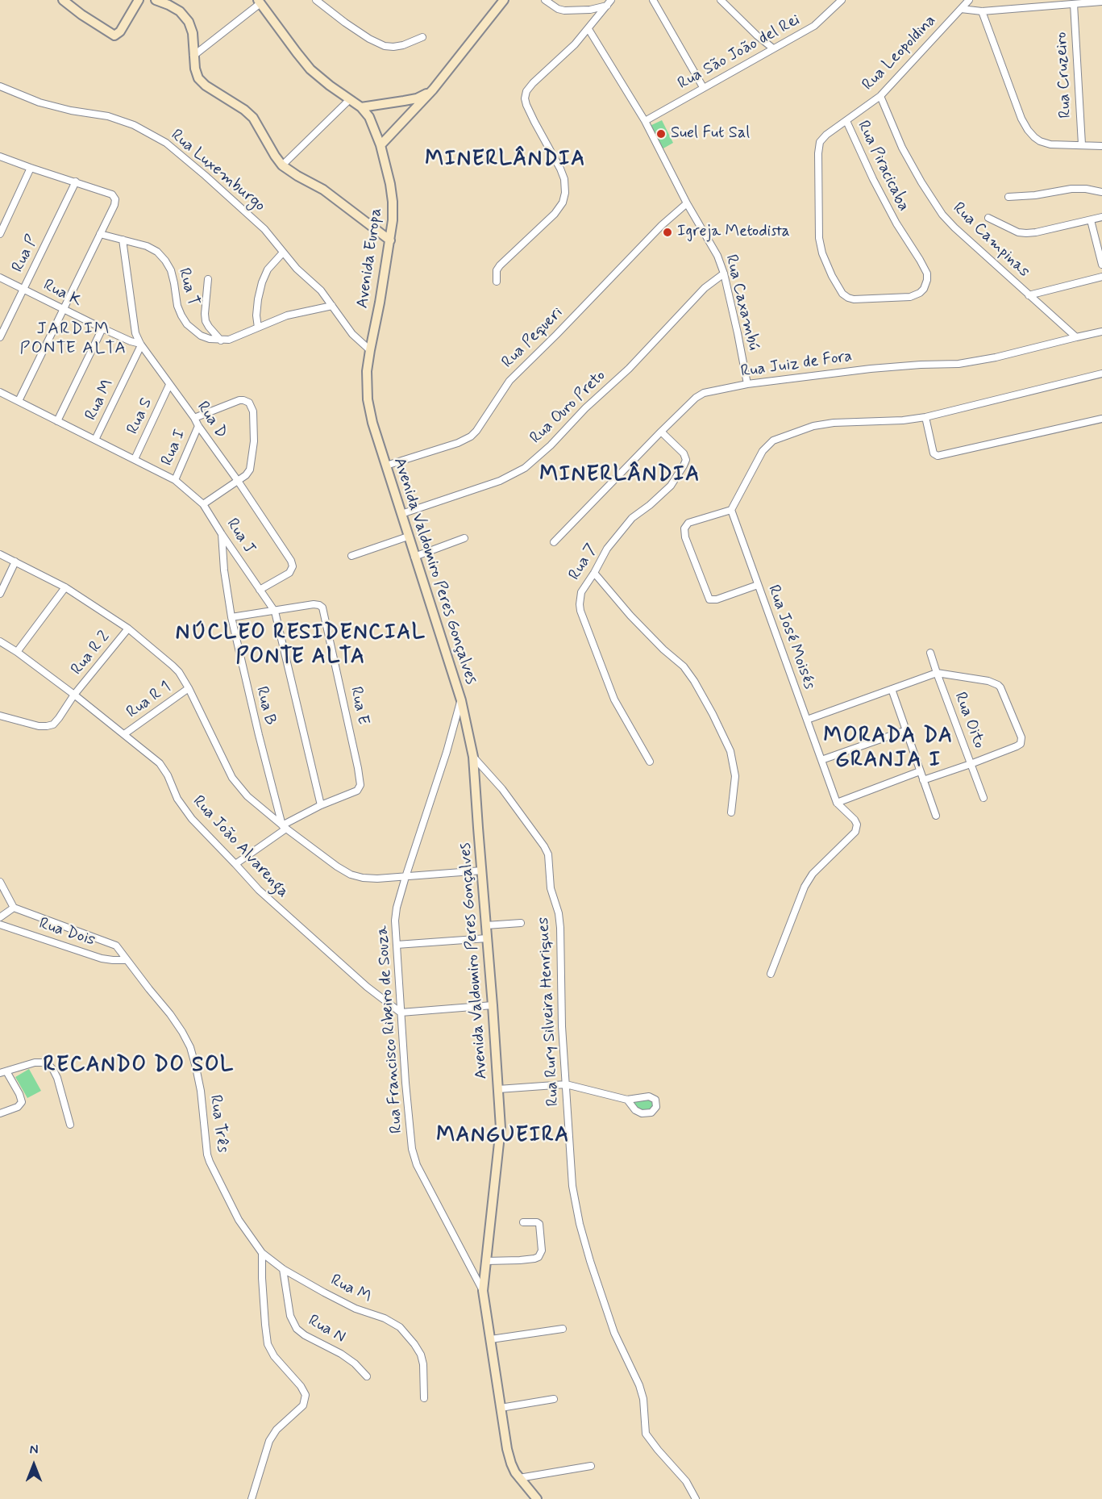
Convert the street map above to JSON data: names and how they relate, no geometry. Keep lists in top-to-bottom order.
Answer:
{
  "streets": {
    "street": [
      "Rua São João del Rei",
      "Rua Leopoldina",
      "Rua Cruzeiro",
      "Rua Piracicaba",
      "Rua Luxemburgo",
      "Rua Campinas",
      "Rua P",
      "Avenida Europa",
      "Rua T",
      "Rua K",
      "Rua Caxambú",
      "Rua Pequeri",
      "Rua Juiz de Fora",
      "Rua M",
      "Rua Ouro Preto",
      "Rua S",
      "Rua D",
      "Rua I",
      "Rua J",
      "Rua 7",
      "Avenida Valdomiro Peres Gonçalves",
      "Rua José Moisés",
      "Rua R 2",
      "Rua R 1",
      "Rua B",
      "Rua E",
      "Rua Oito",
      "Rua João Alvarenga",
      "Rua Dois",
      "Rua Rury Silveira Henriques",
      "Rua Francisco Ribeiro de Souza",
      "Rua Três",
      "Rua N"
    ]
  },
  "crossings": [
    ["Rua São João del Rei", "Rua Caxambú"],
    ["Rua Leopoldina", "Rua Piracicaba"],
    ["Rua Leopoldina", "Rua Campinas"],
    ["Rua Luxemburgo", "Avenida Europa"],
    ["Rua Campinas", "Rua Juiz de Fora"],
    ["Rua P", "Rua K"],
    ["Avenida Europa", "Avenida Valdomiro Peres Gonçalves"],
    ["Rua T", "Rua D"],
    ["Rua K", "Rua M"],
    ["Rua K", "Rua D"],
    ["Rua Caxambú", "Rua Pequeri"],
    ["Rua Caxambú", "Rua Juiz de Fora"],
    ["Rua Caxambú", "Rua Ouro Preto"],
    ["Rua Pequeri", "Avenida Valdomiro Peres Gonçalves"],
    ["Rua Juiz de Fora", "Rua 7"],
    ["Rua M", "Rua D"],
    ["Rua M", "Rua J"],
    ["Rua M", "Rua Três"],
    ["Rua M", "Rua N"],
    ["Rua Ouro Preto", "Avenida Valdomiro Peres Gonçalves"],
    ["Rua S", "Rua D"],
    ["Rua S", "Rua J"],
    ["Rua D", "Rua I"],
    ["Rua D", "Rua J"],
    ["Rua I", "Rua J"],
    ["Rua J", "Rua B"],
    ["Rua J", "Rua E"],
    ["Avenida Valdomiro Peres Gonçalves", "Rua Rury Silveira Henriques"],
    ["Avenida Valdomiro Peres Gonçalves", "Rua Francisco Ribeiro de Souza"],
    ["Rua R 2", "Rua João Alvarenga"],
    ["Rua R 1", "Rua João Alvarenga"],
    ["Rua B", "Rua E"],
    ["Rua E", "Rua João Alvarenga"],
    ["Rua João Alvarenga", "Rua Francisco Ribeiro de Souza"],
    ["Rua Dois", "Rua Três"]
  ],
  "districts": [
    "MINERLÂNDIA",
    "JARDIM PONTE ALTA",
    "MINERLÂNDIA",
    "NÚCLEO RESIDENCIAL PONTE ALTA",
    "MORADA DA GRANJA I",
    "RECANDO DO SOL",
    "MANGUEIRA"
  ],
  "places": ["Suel Fut Sal", "Igreja Metodista"],
  "north": "top"
}
